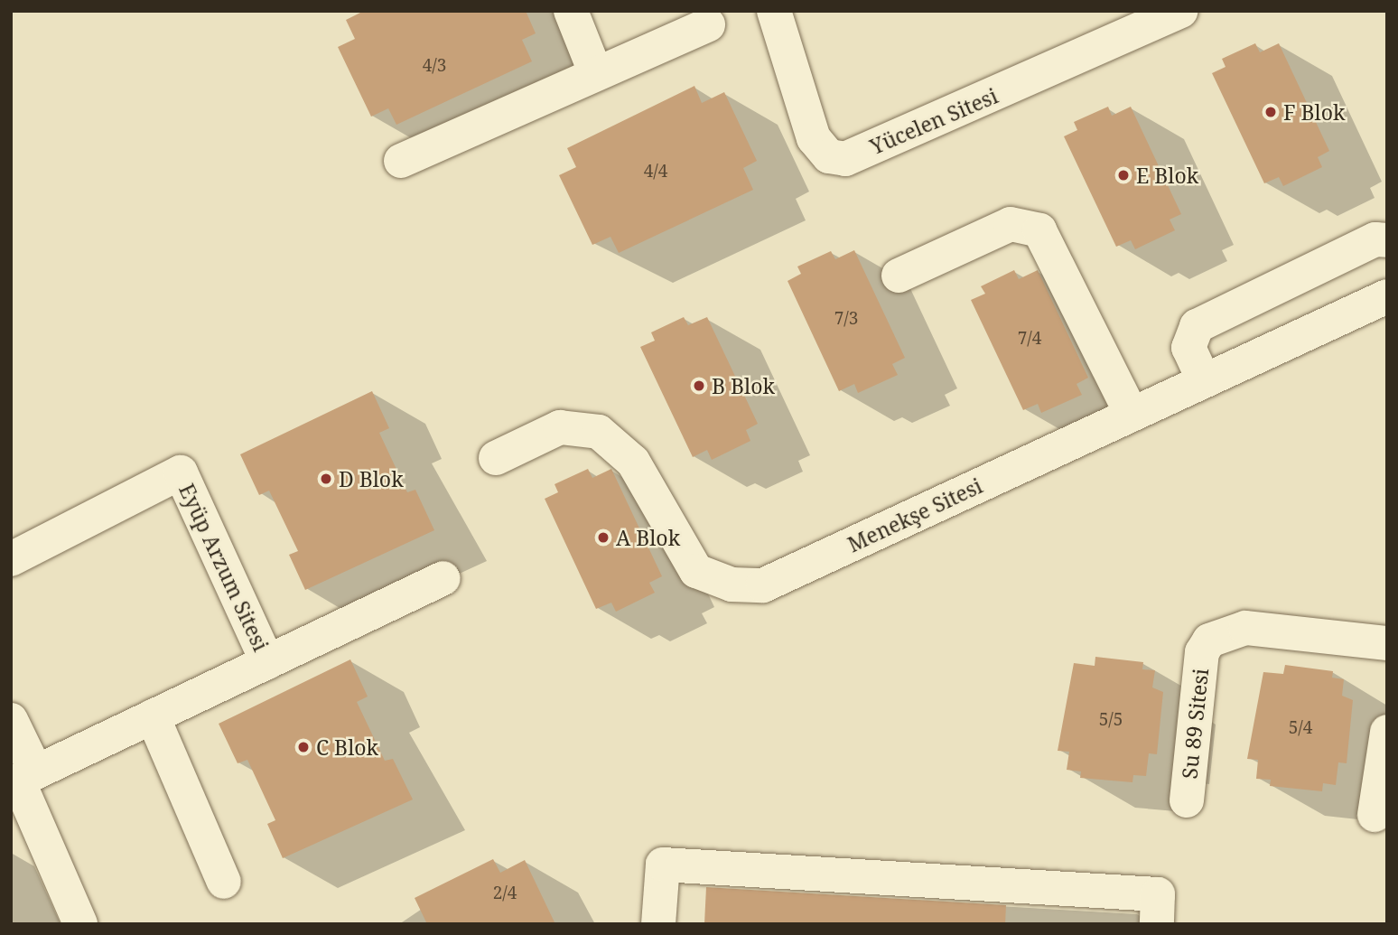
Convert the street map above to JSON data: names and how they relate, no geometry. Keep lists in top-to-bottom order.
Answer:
{
  "streets": {
    "lane": [
      "Yücelen Sitesi",
      "Menekşe Sitesi",
      "Eyüp Arzum Sitesi",
      "Su 89 Sitesi"
    ]
  },
  "places": [
    "F Blok",
    "E Blok",
    "B Blok",
    "D Blok",
    "A Blok",
    "C Blok"
  ],
  "house_numbers": [
    "4/3",
    "4/4",
    "7/3",
    "7/4",
    "5/5",
    "5/4",
    "2/4"
  ]
}
